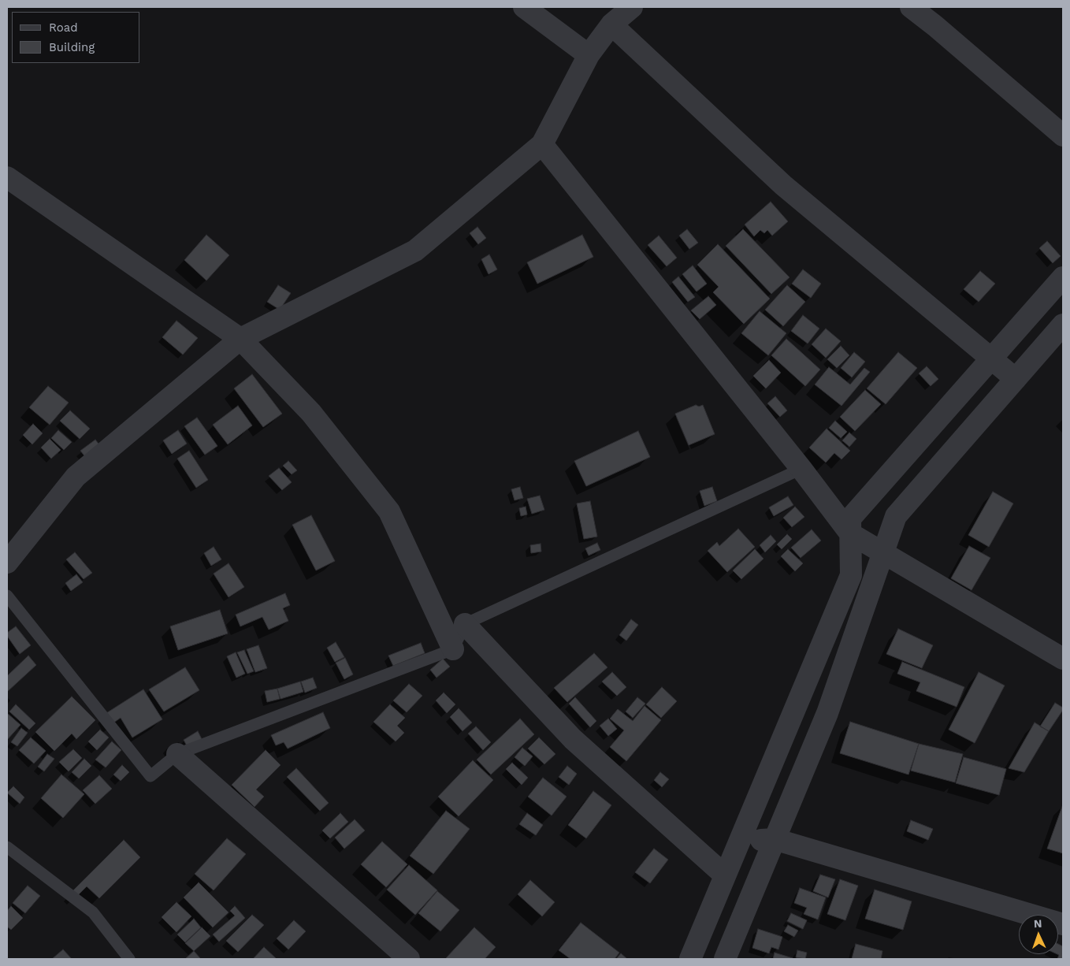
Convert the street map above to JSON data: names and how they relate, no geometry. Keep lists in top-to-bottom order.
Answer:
{
  "legend": ["Road", "Building"],
  "north": "top"
}
